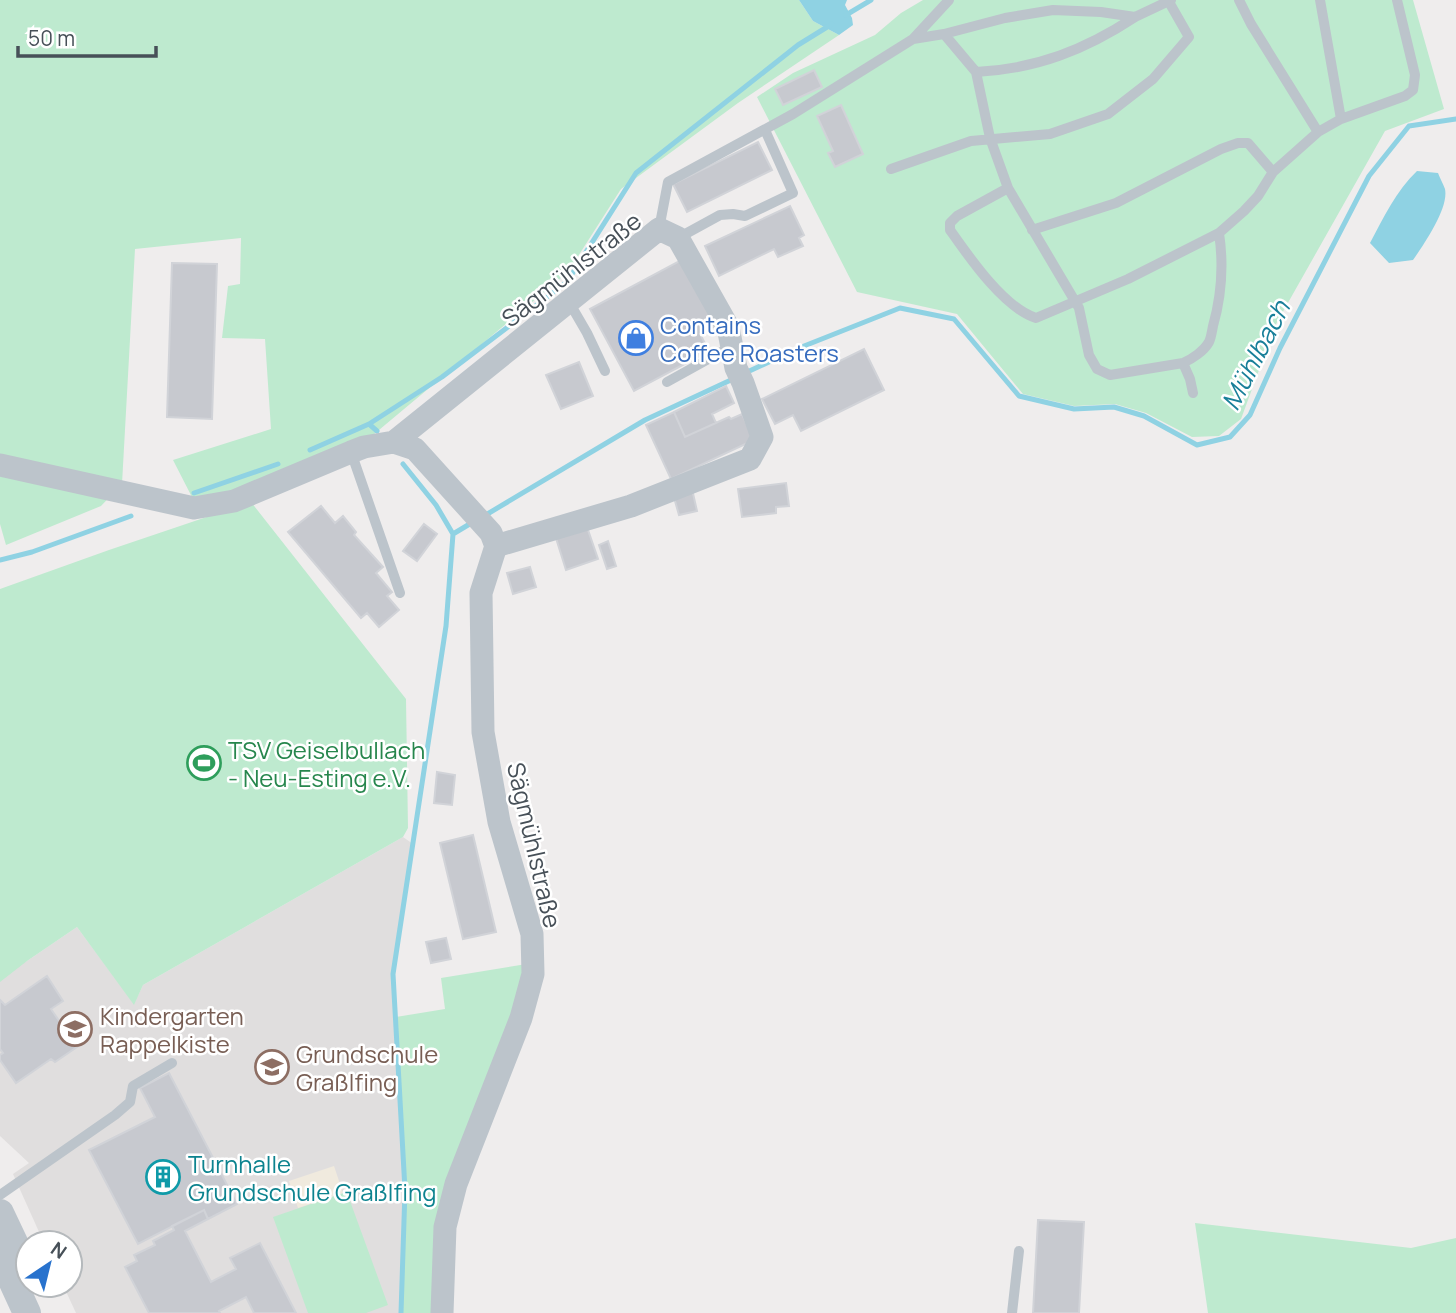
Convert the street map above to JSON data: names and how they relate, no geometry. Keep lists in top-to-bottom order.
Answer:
{
  "streets": {
    "street": ["Sägmühlstraße"]
  },
  "water": ["Mühlbach"],
  "places": {
    "shop": ["Contains Coffee Roasters"],
    "sports": ["TSV Geiselbullach - Neu-Esting e.V."],
    "school or university": ["Kindergarten Rappelkiste", "Grundschule Graßlfing"],
    "building": ["Turnhalle Grundschule Graßlfing"]
  },
  "scale_bar": "50 m",
  "north": "top right"
}
